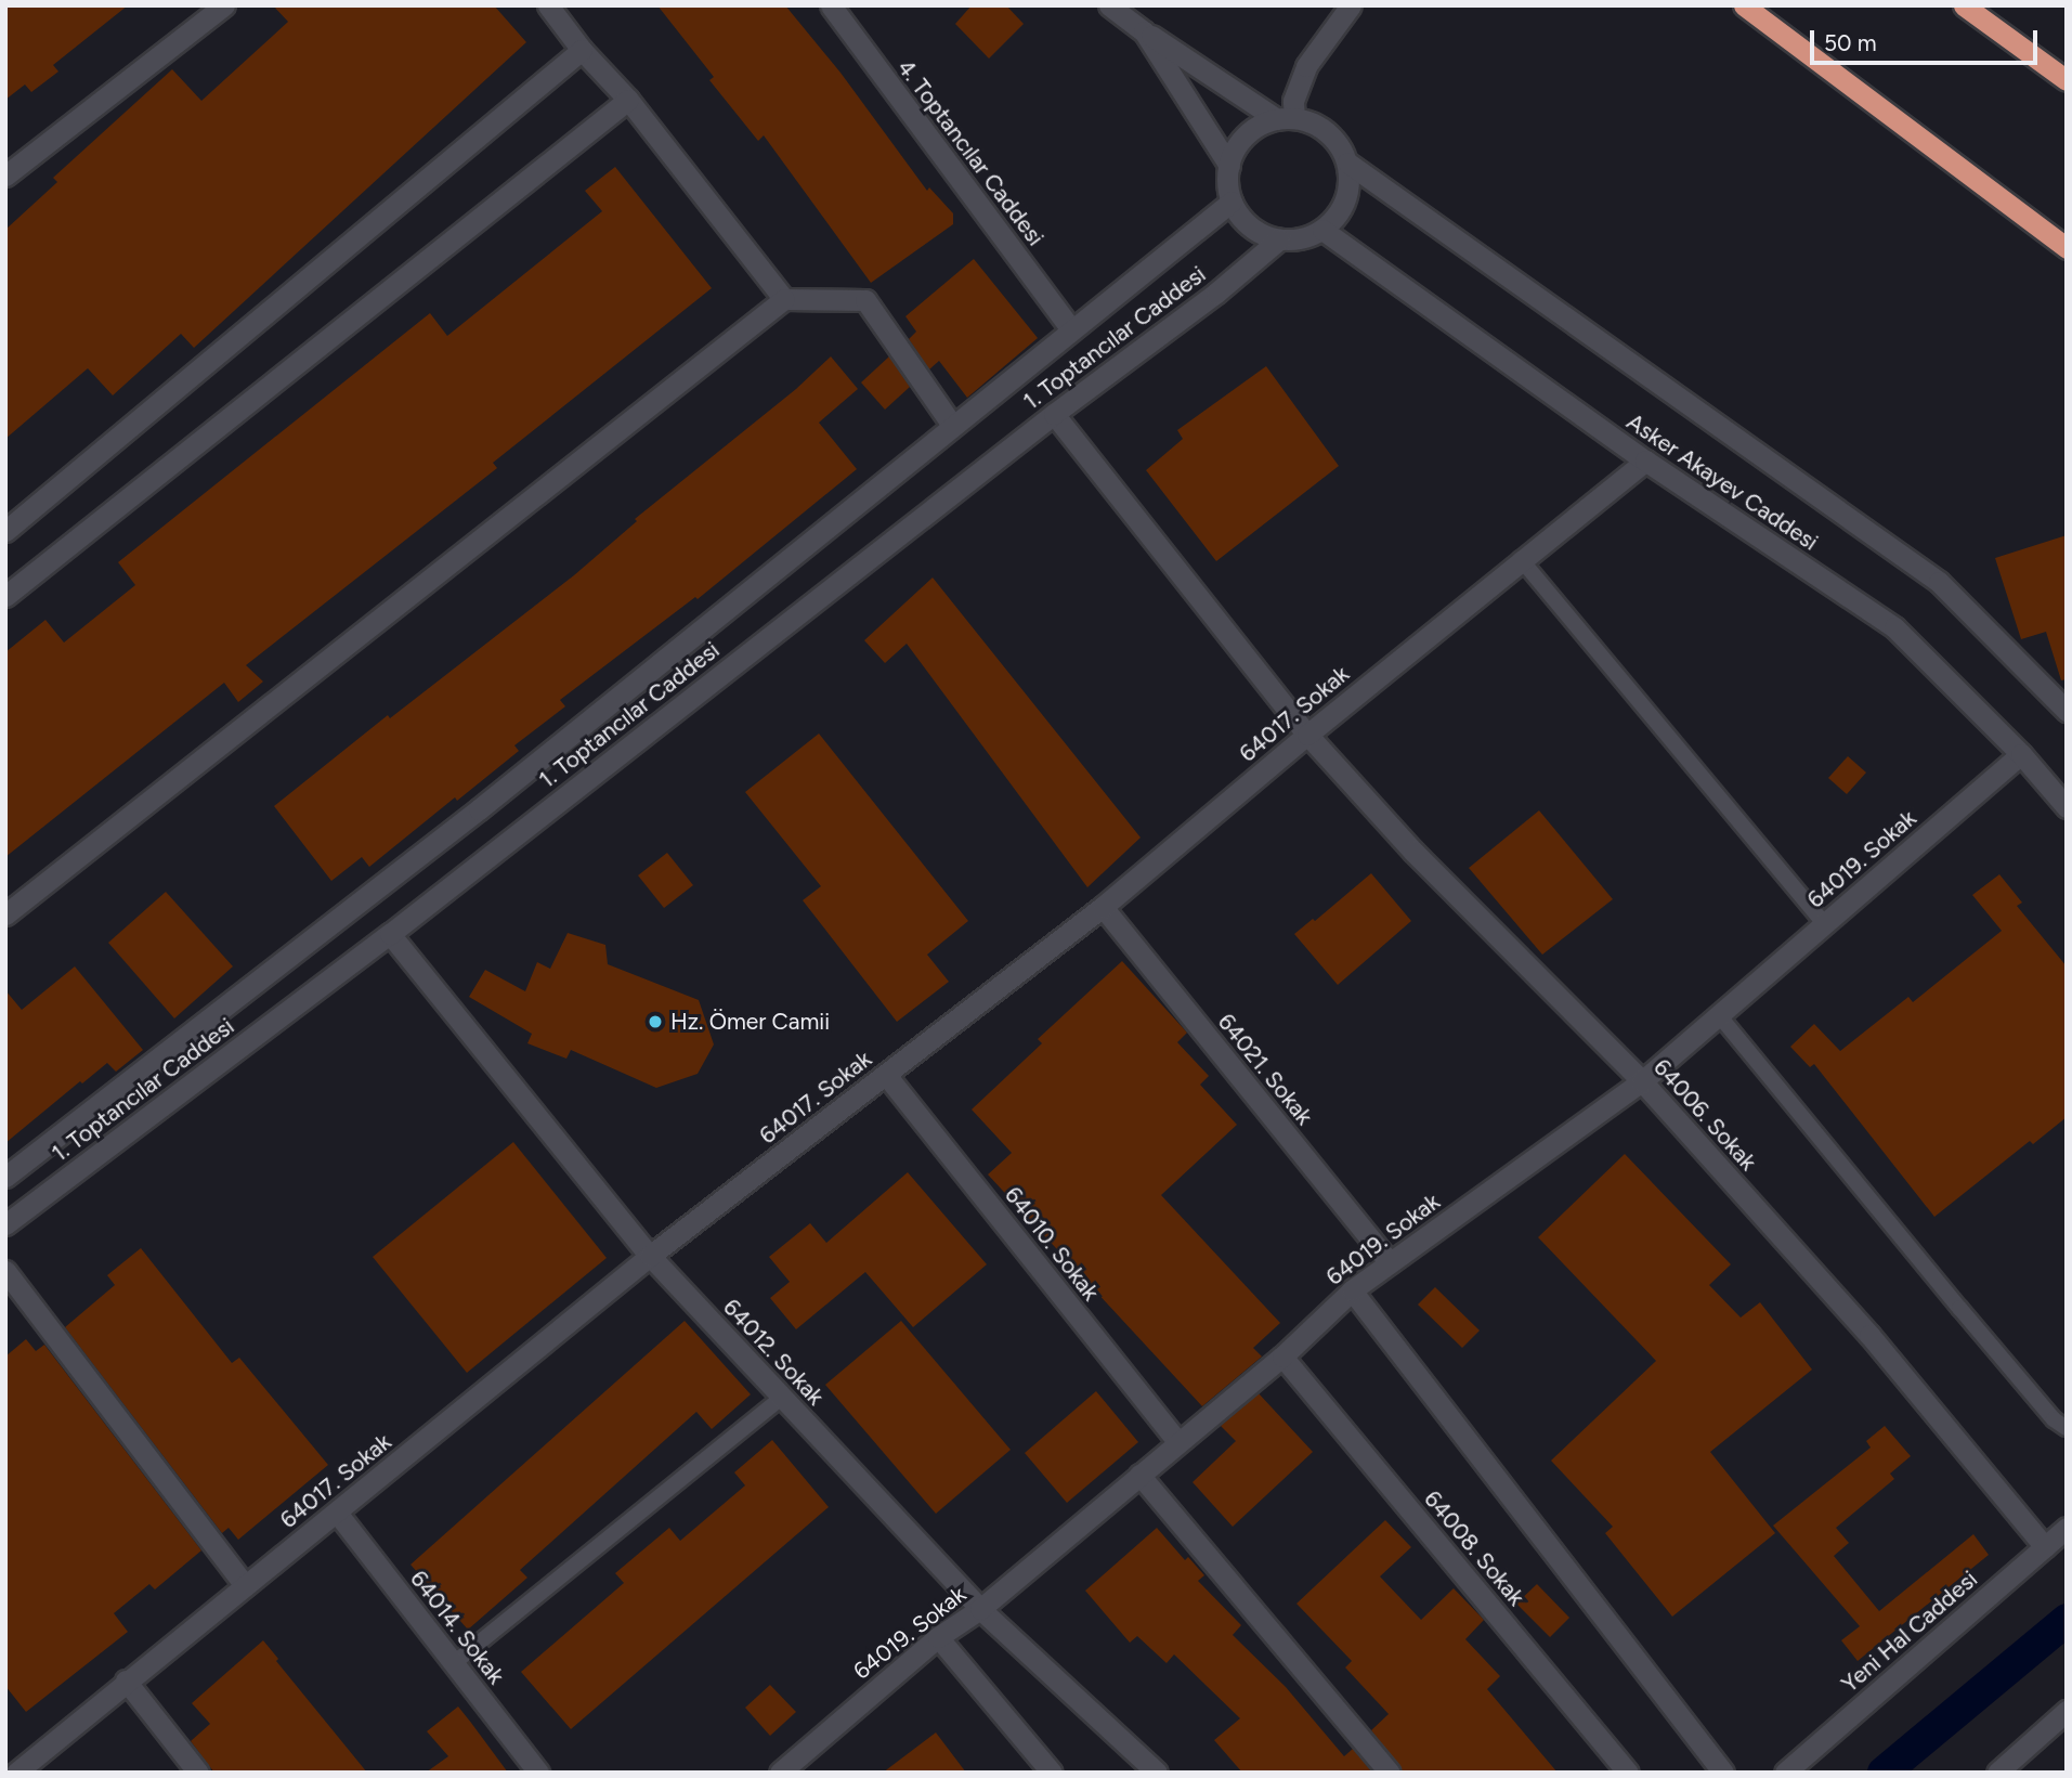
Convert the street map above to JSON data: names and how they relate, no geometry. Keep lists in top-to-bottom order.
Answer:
{
  "streets": {
    "street": [
      "4. Toptancılar Caddesi",
      "1. Toptancılar Caddesi",
      "Asker Akayev Caddesi",
      "64017. Sokak",
      "64019. Sokak",
      "64021. Sokak",
      "64006. Sokak",
      "64010. Sokak",
      "64012. Sokak",
      "64008. Sokak",
      "64014. Sokak",
      "Yeni Hal Caddesi"
    ]
  },
  "crossings": [
    ["4. Toptancılar Caddesi", "1. Toptancılar Caddesi"],
    ["1. Toptancılar Caddesi", "Asker Akayev Caddesi"],
    ["1. Toptancılar Caddesi", "64006. Sokak"],
    ["1. Toptancılar Caddesi", "64012. Sokak"],
    ["Asker Akayev Caddesi", "64017. Sokak"],
    ["Asker Akayev Caddesi", "64019. Sokak"],
    ["64017. Sokak", "64021. Sokak"],
    ["64017. Sokak", "64006. Sokak"],
    ["64017. Sokak", "64010. Sokak"],
    ["64017. Sokak", "64012. Sokak"],
    ["64017. Sokak", "64014. Sokak"],
    ["64019. Sokak", "64021. Sokak"],
    ["64019. Sokak", "64006. Sokak"],
    ["64019. Sokak", "64010. Sokak"],
    ["64019. Sokak", "64012. Sokak"],
    ["64019. Sokak", "64008. Sokak"],
    ["64006. Sokak", "Yeni Hal Caddesi"]
  ],
  "places": ["Hz. Ömer Camii"],
  "scale_bar": "50 m"
}
